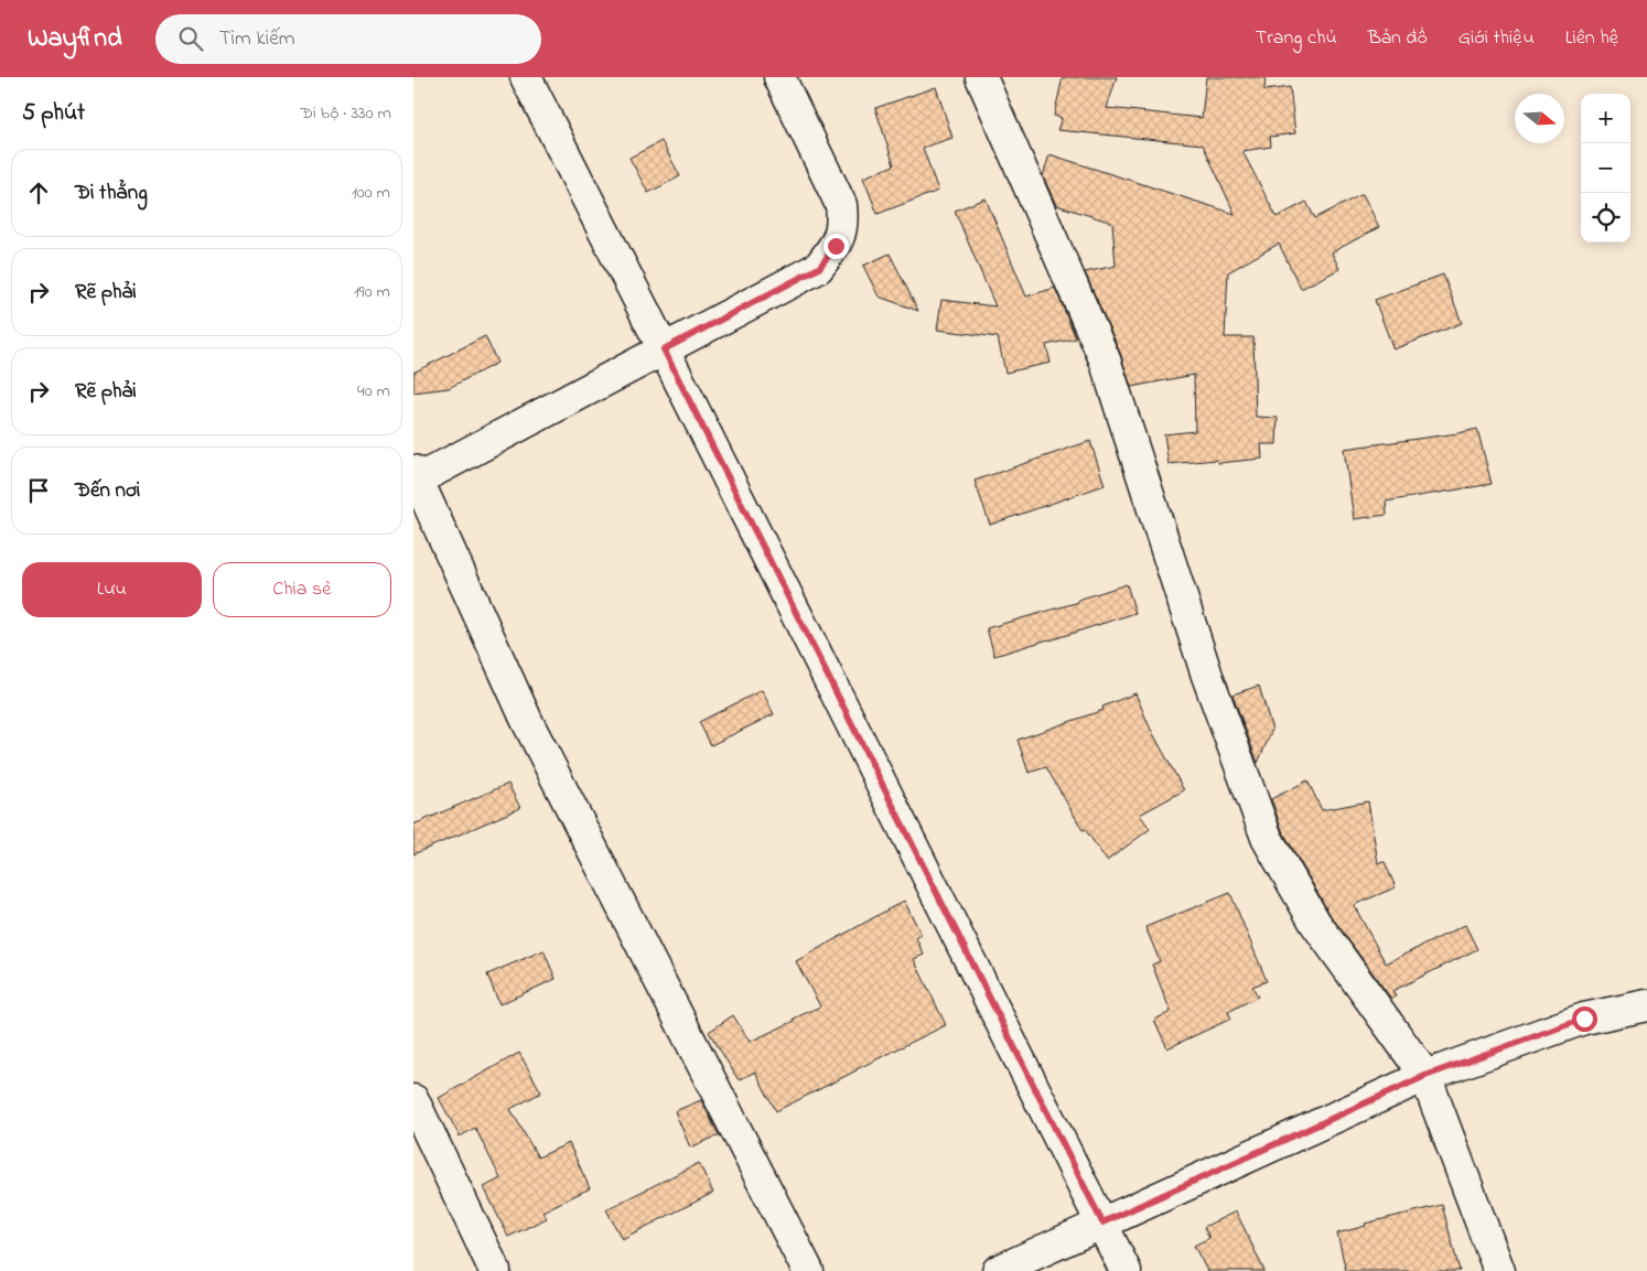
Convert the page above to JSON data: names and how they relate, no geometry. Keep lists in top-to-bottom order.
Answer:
{
  "north": "right",
  "page": {
    "header": "Wayfind",
    "search": "Tìm kiếm",
    "nav": [
      "Trang chủ",
      "Bản đồ",
      "Giới thiệu",
      "Liên hệ"
    ],
    "heading": ["5 phút", "Đi bộ · 330 m"],
    "map_buttons": ["+", "−"],
    "list": [
      ["Đi thẳng", "100 m"],
      ["Rẽ phải", "190 m"],
      ["Rẽ phải", "40 m"],
      "Đến nơi"
    ],
    "buttons": ["Lưu", "Chia sẻ"]
  }
}
